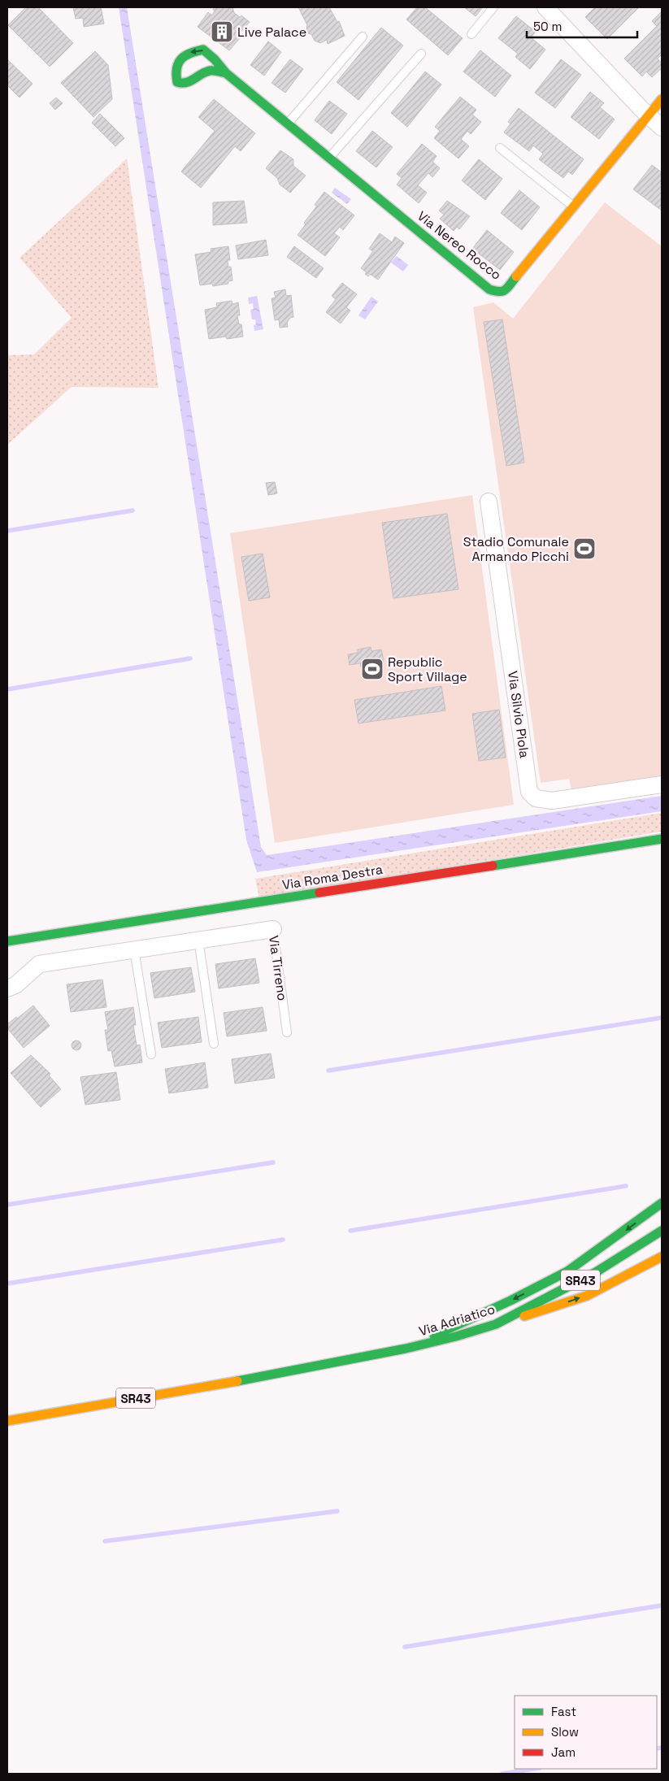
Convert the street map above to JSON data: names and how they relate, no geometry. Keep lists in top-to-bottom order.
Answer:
{
  "streets": {
    "street": [
      "Via Nereo Rocco",
      "Via Silvio Piola",
      "Via Roma Destra",
      "Via Tirreno",
      "SR43",
      "Via Adriatico"
    ]
  },
  "places": {
    "building": ["Live Palace"],
    "sports": ["Stadio Comunale Armando Picchi", "Republic Sport Village"]
  },
  "legend": ["Fast", "Slow", "Jam"],
  "scale_bar": "50 m"
}
